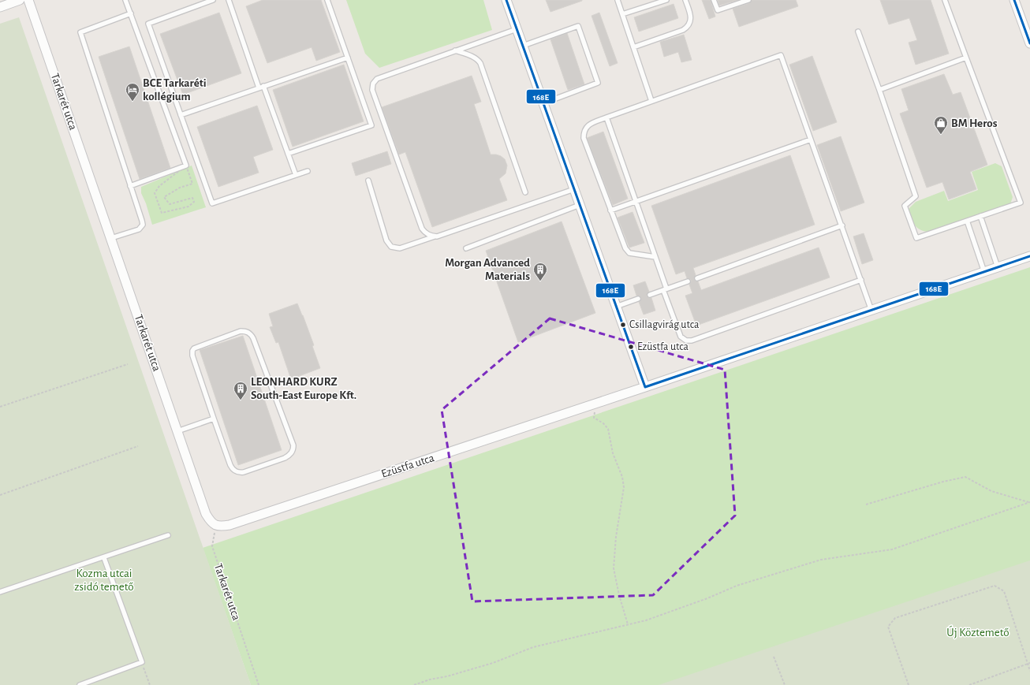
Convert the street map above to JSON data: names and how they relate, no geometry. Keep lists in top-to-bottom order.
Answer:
{
  "streets": {
    "street": ["Tarkarét utca", "Ezüstfa utca"]
  },
  "crossings": [
    ["Tarkarét utca", "Ezüstfa utca"]
  ],
  "parks": ["Kozma utcai zsidó temető", "Új Köztemető"],
  "places": {
    "hotel": ["BCE Tarkaréti kollégium"],
    "shop": ["BM Heros"],
    "building": ["Morgan Advanced Materials", "LEONHARD KURZ South-East Europe Kft."],
    "other": ["Csillagvirág utca", "Ezüstfa utca"]
  },
  "lines": ["transit line 168E"]
}
